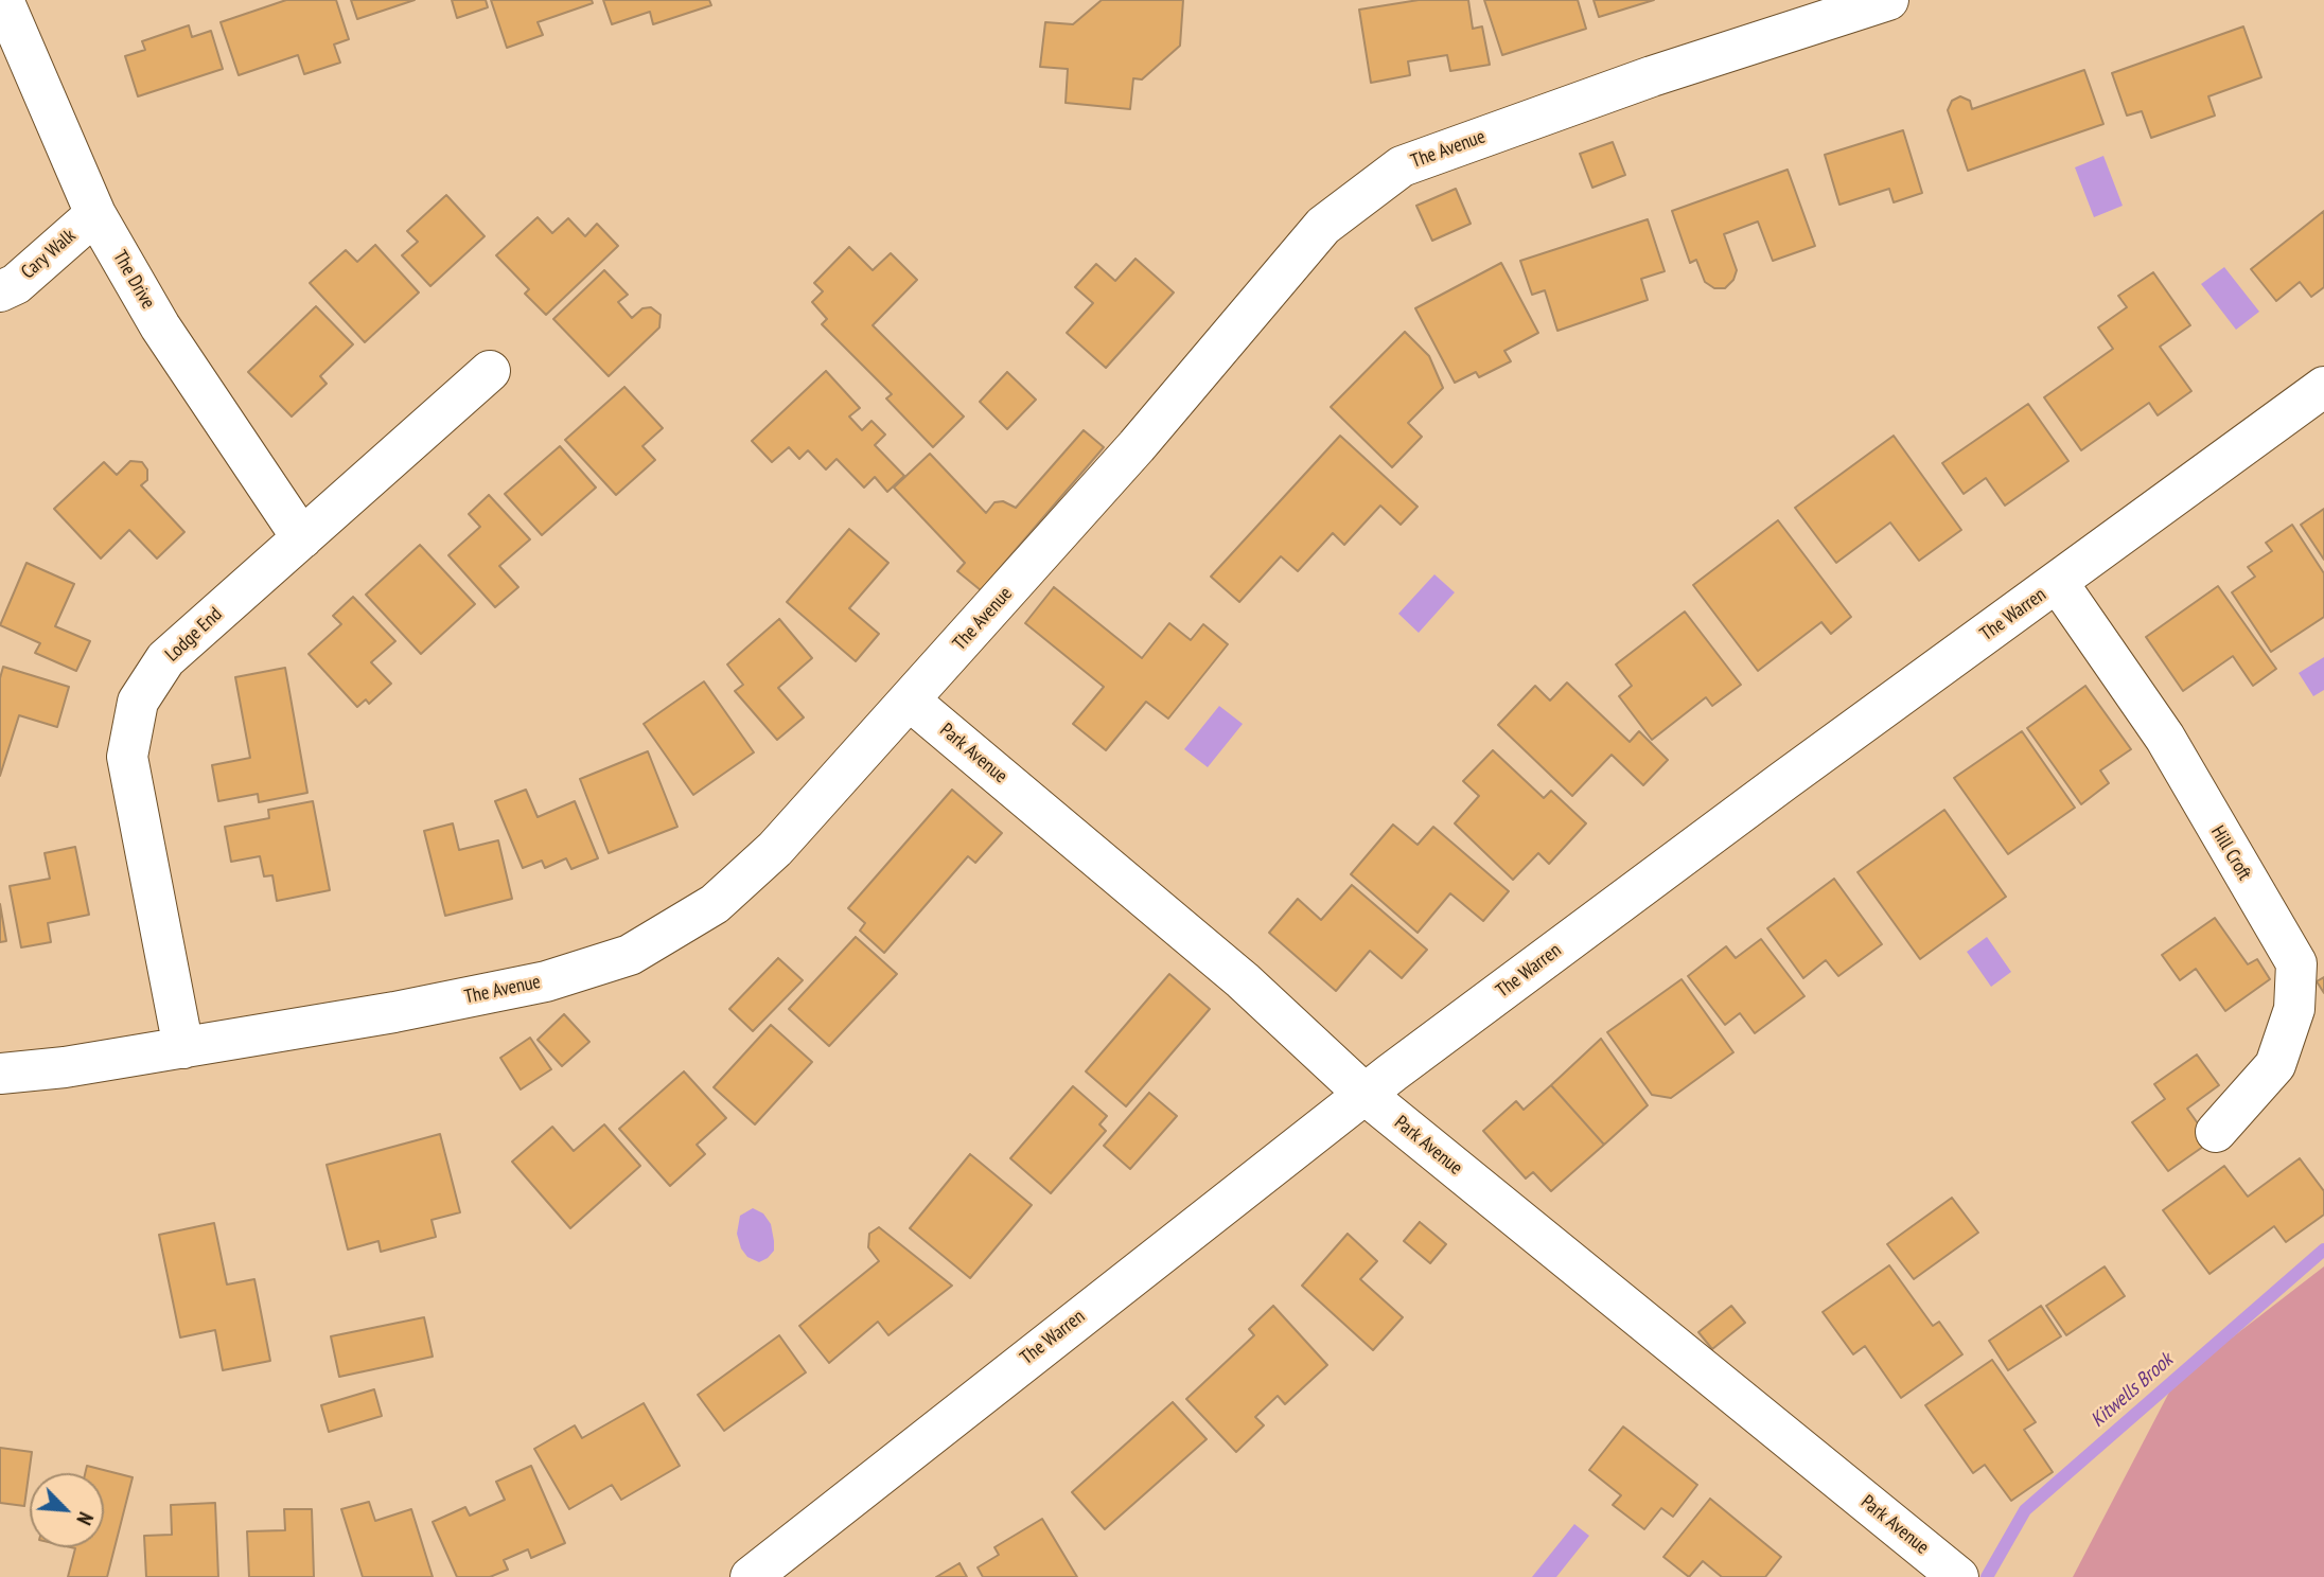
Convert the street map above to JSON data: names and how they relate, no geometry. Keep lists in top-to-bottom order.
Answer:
{
  "streets": {
    "street": [
      "The Avenue",
      "Cary Walk",
      "The Drive",
      "The Warren",
      "Lodge End",
      "Park Avenue",
      "Hill Croft"
    ]
  },
  "crossings": [
    ["The Avenue", "Lodge End"],
    ["The Avenue", "Park Avenue"],
    ["Cary Walk", "The Drive"],
    ["The Drive", "Lodge End"],
    ["The Warren", "Park Avenue"],
    ["The Warren", "Hill Croft"]
  ],
  "water": ["Kitwells Brook"],
  "north": "bottom right"
}
